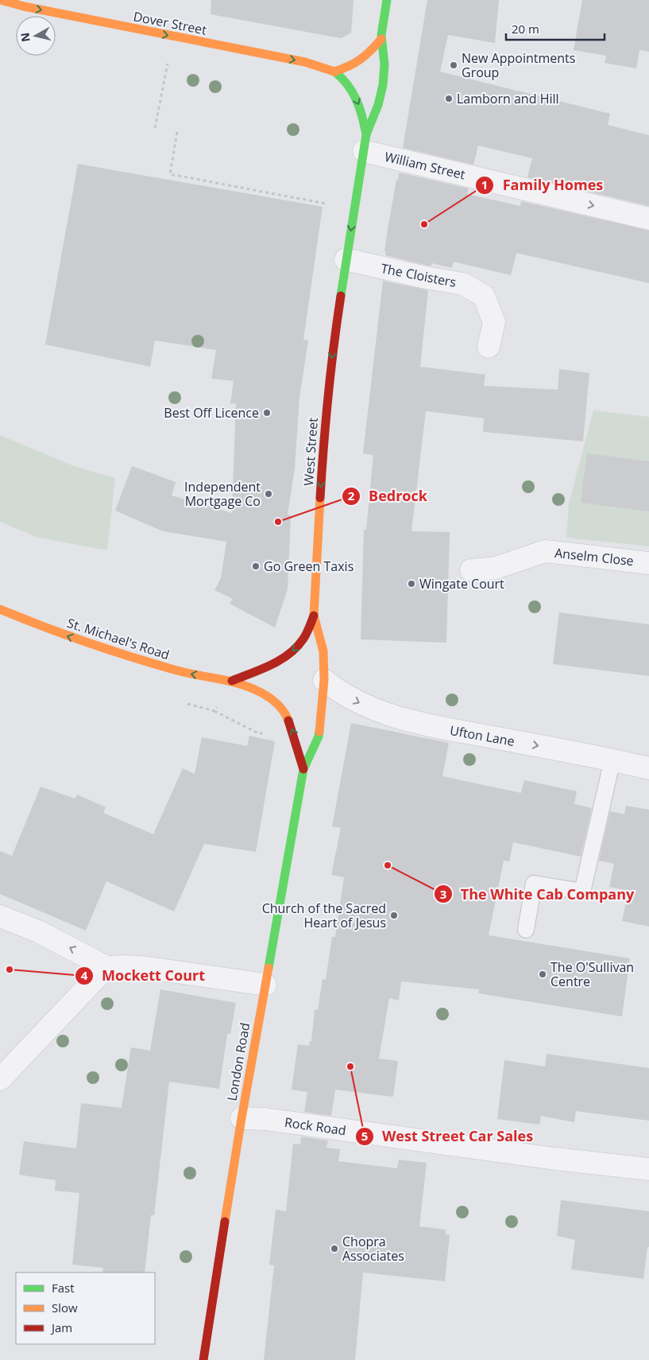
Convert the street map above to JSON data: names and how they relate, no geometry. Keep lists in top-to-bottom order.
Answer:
{
  "streets": {
    "main road": [
      "Dover Street",
      "West Street",
      "St. Michael's Road",
      "London Road"
    ],
    "street": [
      "William Street",
      "The Cloisters",
      "Anselm Close",
      "Ufton Lane",
      "Rock Road"
    ]
  },
  "crossings": [
    ["Dover Street", "West Street"],
    ["William Street", "West Street"],
    ["The Cloisters", "West Street"],
    ["West Street", "St. Michael's Road"],
    ["West Street", "Ufton Lane"],
    ["West Street", "London Road"],
    ["St. Michael's Road", "London Road"],
    ["London Road", "Rock Road"]
  ],
  "one_way": [
    "Dover Street",
    "William Street",
    "West Street",
    "St. Michael's Road",
    "Ufton Lane"
  ],
  "places": [
    "New Appointments Group",
    "Lamborn and Hill",
    "Family Homes",
    "Best Off Licence",
    "Independent Mortgage Co",
    "Bedrock",
    "Go Green Taxis",
    "Wingate Court",
    "The White Cab Company",
    "Church of the Sacred Heart of Jesus",
    "Mockett Court",
    "The O'Sullivan Centre",
    "West Street Car Sales",
    "Chopra Associates"
  ],
  "legend": ["Fast", "Slow", "Jam"],
  "scale_bar": "20 m",
  "north": "left"
}
